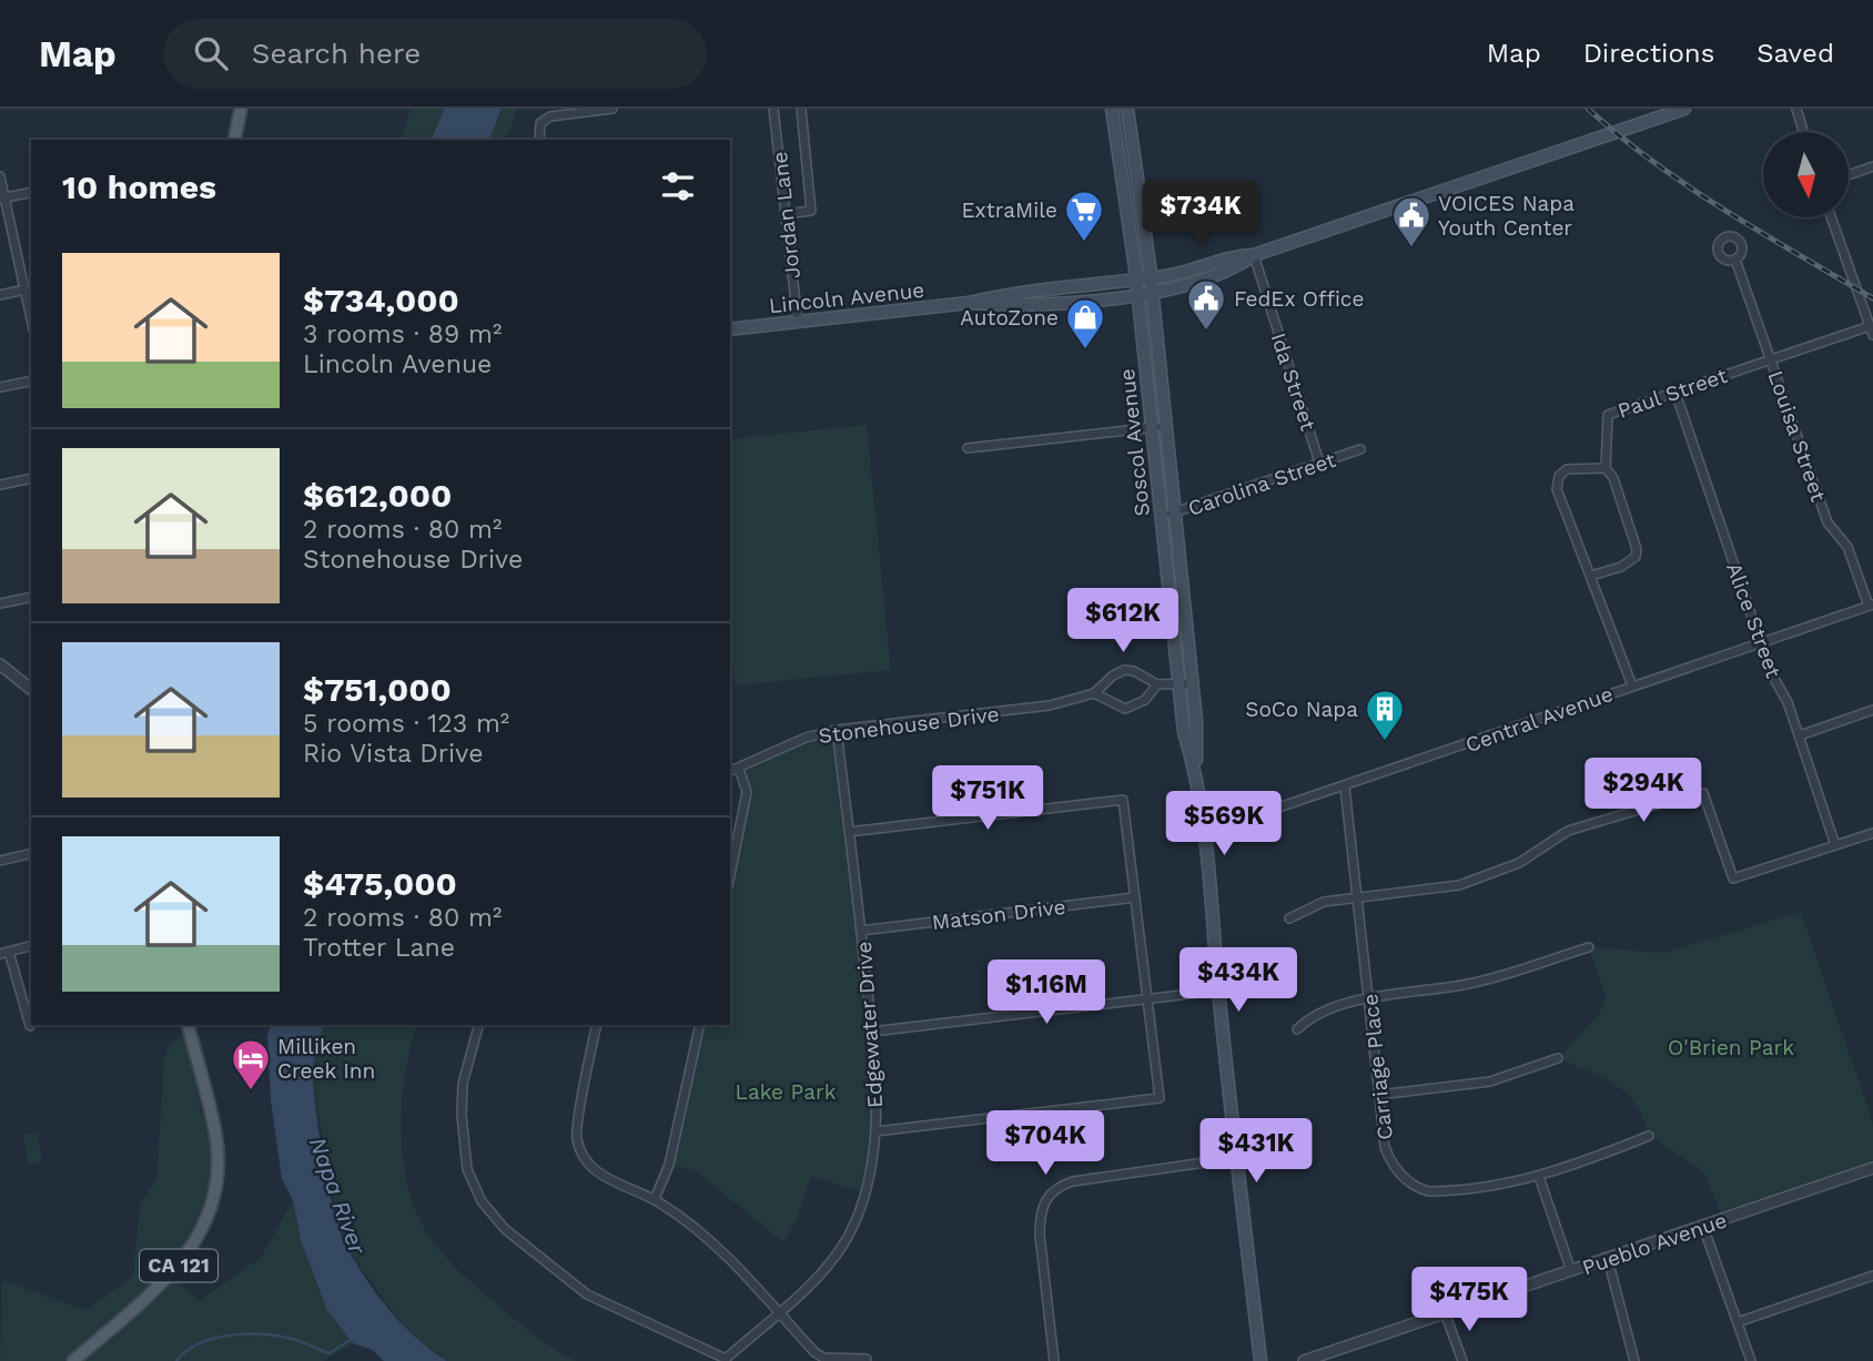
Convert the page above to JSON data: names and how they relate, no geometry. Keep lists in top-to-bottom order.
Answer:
{
  "streets": {
    "main road": ["Lincoln Avenue", "Soscol Avenue", "CA 121"],
    "street": [
      "Jordan Lane",
      "Ida Street",
      "Paul Street",
      "Louisa Street",
      "Carolina Street",
      "Alice Street",
      "Central Avenue",
      "Stonehouse Drive",
      "Matson Drive",
      "Edgewater Drive",
      "Carriage Place",
      "Pueblo Avenue"
    ]
  },
  "crossings": [
    ["Jordan Lane", "Lincoln Avenue"],
    ["Lincoln Avenue", "Ida Street"],
    ["Lincoln Avenue", "Soscol Avenue"],
    ["Ida Street", "Carolina Street"],
    ["Paul Street", "Louisa Street"],
    ["Paul Street", "Alice Street"],
    ["Louisa Street", "Central Avenue"],
    ["Soscol Avenue", "Carolina Street"],
    ["Soscol Avenue", "Central Avenue"],
    ["Soscol Avenue", "Stonehouse Drive"],
    ["Alice Street", "Central Avenue"],
    ["Central Avenue", "Carriage Place"],
    ["Stonehouse Drive", "Edgewater Drive"],
    ["Matson Drive", "Edgewater Drive"]
  ],
  "water": ["Napa River"],
  "parks": ["O'Brien Park", "Lake Park"],
  "places": {
    "supermarket": ["ExtraMile"],
    "public building": ["VOICES Napa Youth Center", "FedEx Office"],
    "shop": ["AutoZone"],
    "building": ["SoCo Napa"],
    "hotel": ["Milliken Creek Inn"]
  },
  "north": "bottom",
  "page": {
    "header": "Map",
    "search": "Search here",
    "nav": ["Map", "Directions", "Saved"],
    "heading": "10 homes",
    "price": [
      "$734K",
      "$612K",
      "$294K",
      "$751K",
      "$569K",
      "$434K",
      "$1.16M",
      "$704K",
      "$431K",
      "$475K"
    ],
    "list": [
      {
        "name": "$734,000",
        "note": "3 rooms · 89 m² · Lincoln Avenue"
      },
      {
        "name": "$612,000",
        "note": "2 rooms · 80 m² · Stonehouse Drive"
      },
      {
        "name": "$751,000",
        "note": "5 rooms · 123 m² · Rio Vista Drive"
      },
      {
        "name": "$475,000",
        "note": "2 rooms · 80 m² · Trotter Lane"
      }
    ]
  }
}
